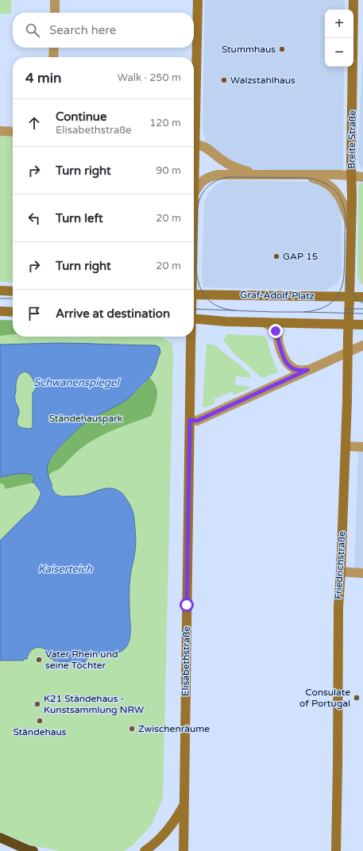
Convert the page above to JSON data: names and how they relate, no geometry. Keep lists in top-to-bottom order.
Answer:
{
  "streets": {
    "main road": [
      "Breite Straße",
      "Graf-Adolf-Platz",
      "Friedrichstraße",
      "Elisabethstraße"
    ]
  },
  "crossings": [
    ["Breite Straße", "Friedrichstraße"],
    ["Graf-Adolf-Platz", "Friedrichstraße"]
  ],
  "water": ["Schwanenspiegel", "Kaiserteich"],
  "parks": ["Ständehauspark"],
  "places": [
    "Stummhaus",
    "Walzstahlhaus",
    "GAP 15",
    "Vater Rhein und seine Töchter",
    "Consulate of Portugal",
    "K21 Ständehaus - Kunstsammlung NRW",
    "Ständehaus",
    "Zwischenräume"
  ],
  "page": {
    "map_buttons": ["+", "−"],
    "search": "Search here",
    "heading": ["4 min", "Walk · 250 m"],
    "list": [
      ["Continue", "Elisabethstraße", "120 m"],
      ["Turn right", "90 m"],
      ["Turn left", "20 m"],
      ["Turn right", "20 m"],
      "Arrive at destination"
    ]
  }
}
